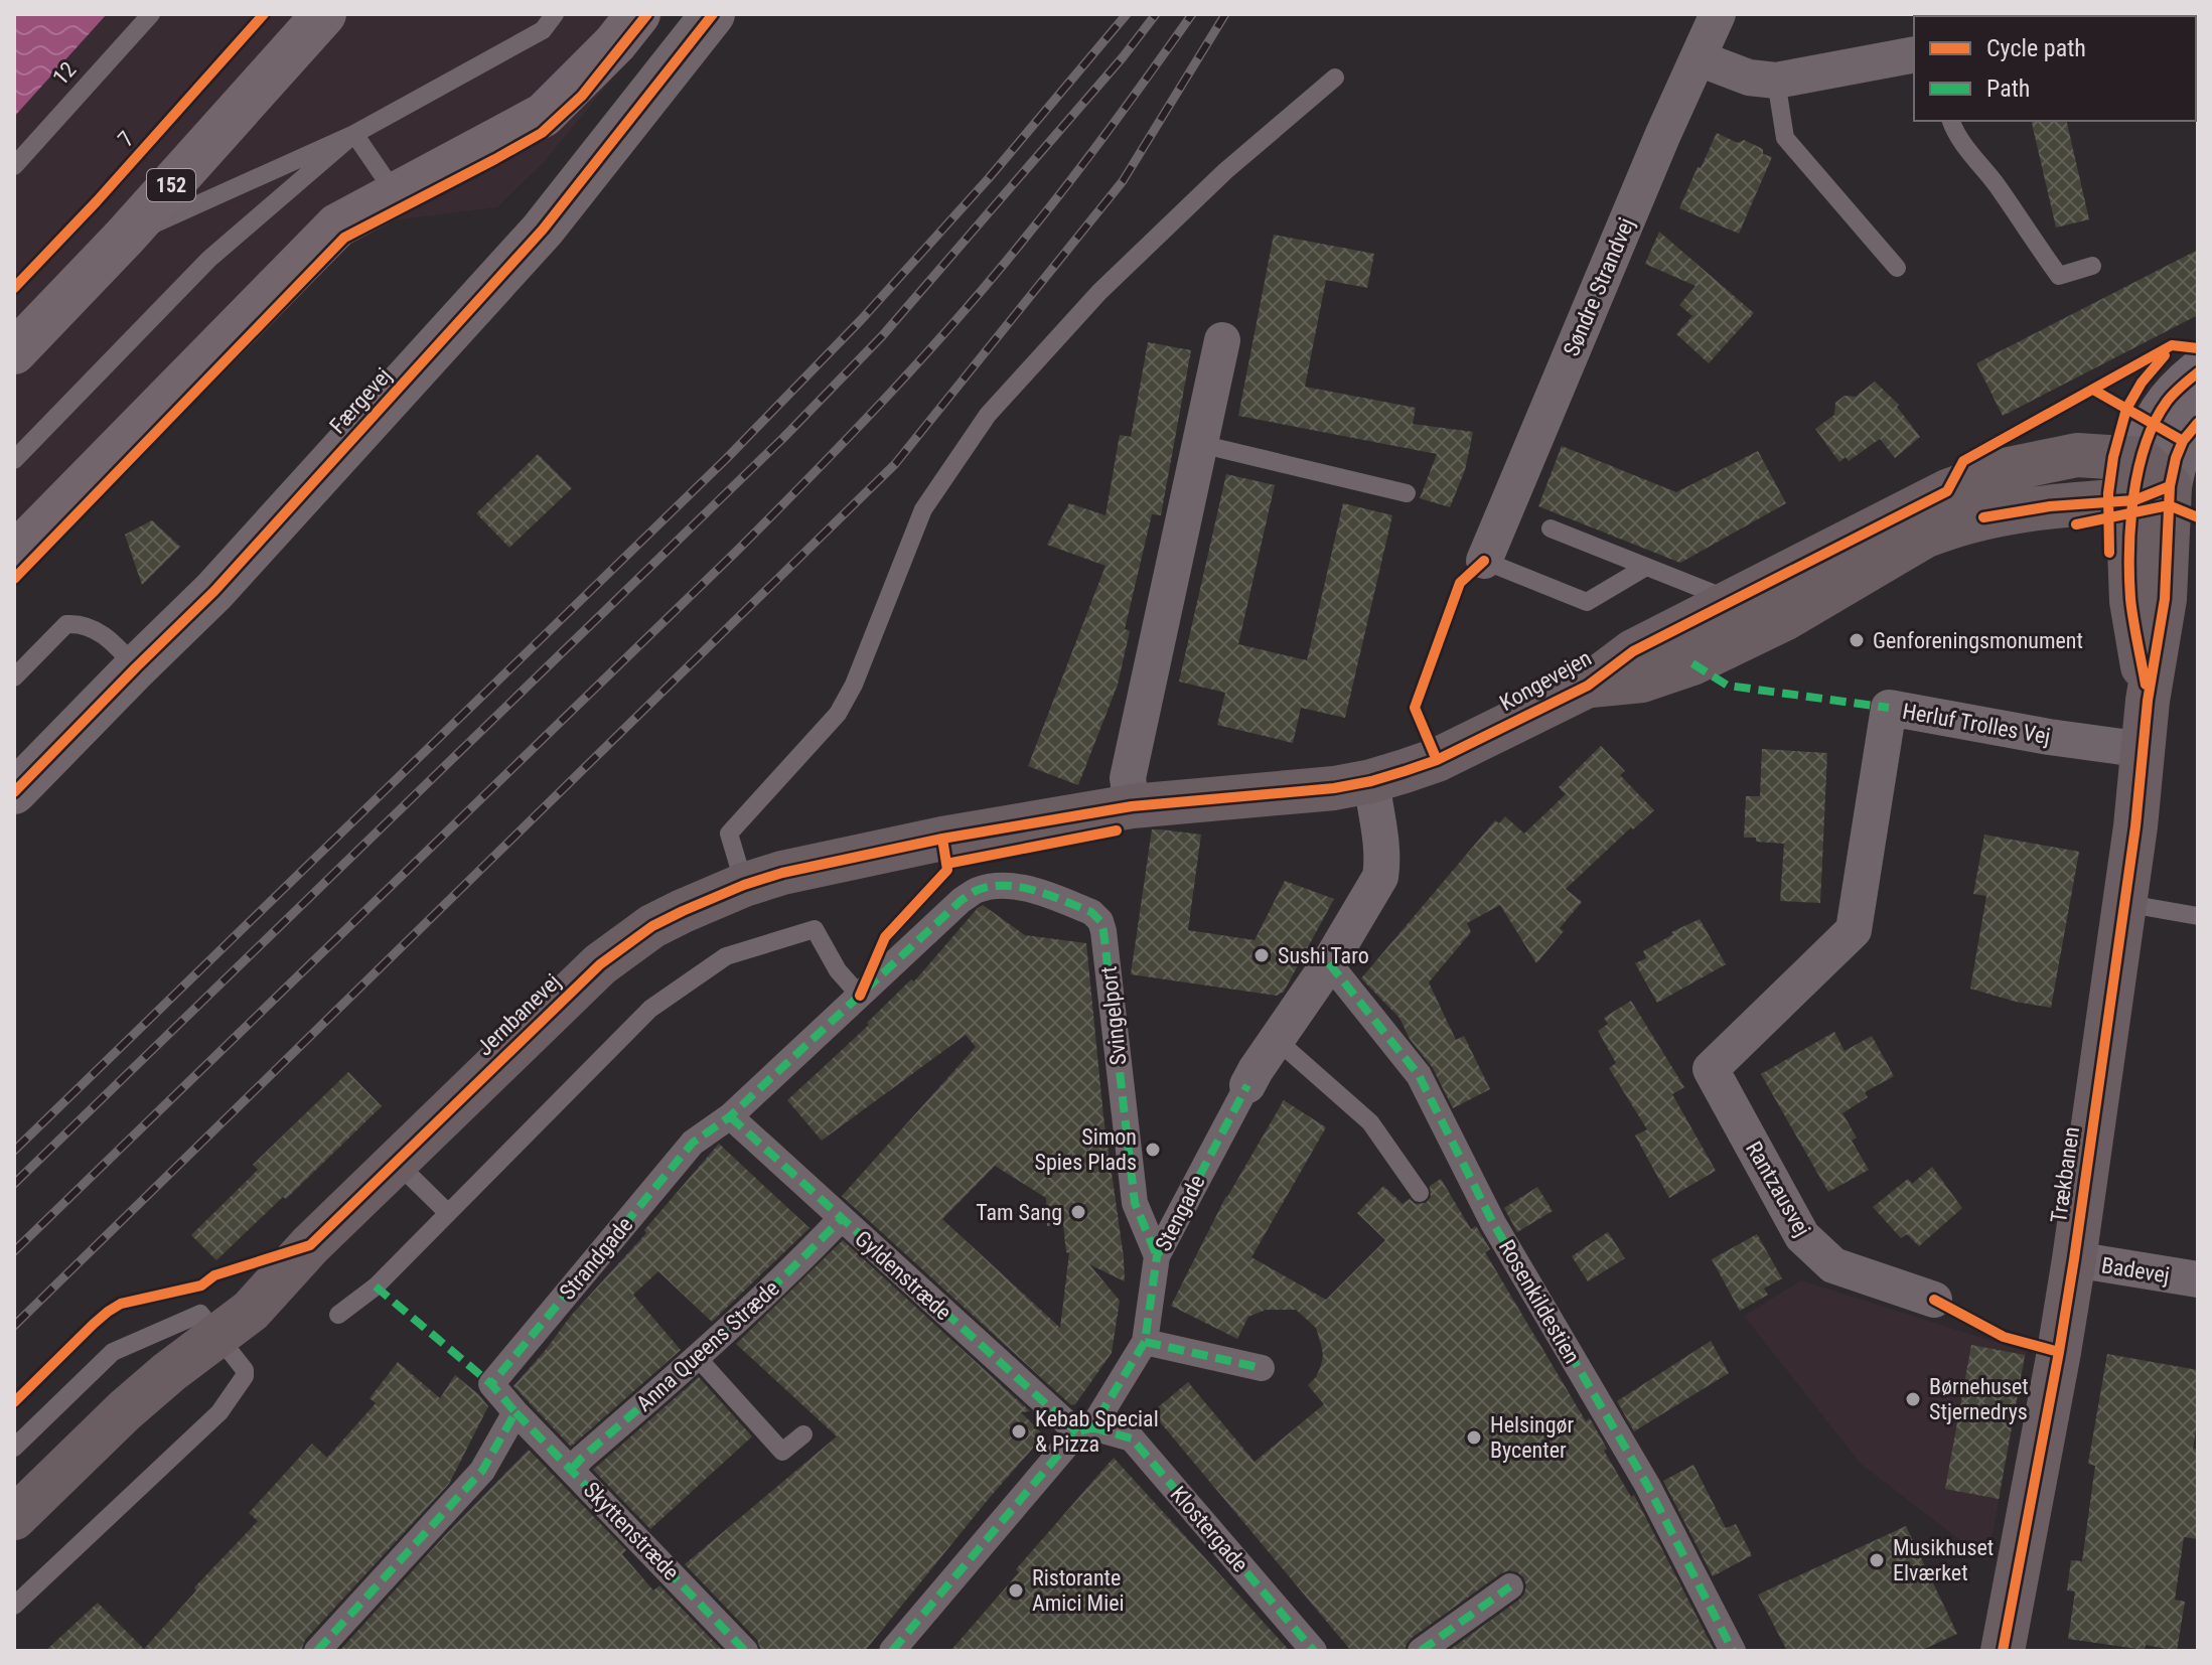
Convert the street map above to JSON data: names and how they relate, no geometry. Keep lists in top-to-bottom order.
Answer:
{
  "streets": {
    "main road": [
      "152",
      "Kongevejen",
      "Jernbanevej",
      "Trækbanen"
    ],
    "street": [
      "Søndre Strandvej",
      "Færgevej",
      "Herluf Trolles Vej",
      "Svingelport",
      "Rantzausvej",
      "Stengade",
      "Strandgade",
      "Badevej",
      "Gyldenstræde",
      "Rosenkildestien",
      "Anna Queens Stræde",
      "Klostergade",
      "Skyttenstræde"
    ],
    "lane": ["12"],
    "cycle path": ["7"]
  },
  "crossings": [
    ["Kongevejen", "Jernbanevej"],
    ["Kongevejen", "Trækbanen"],
    ["Kongevejen", "Stengade"],
    ["Herluf Trolles Vej", "Trækbanen"],
    ["Herluf Trolles Vej", "Rantzausvej"],
    ["Svingelport", "Stengade"],
    ["Svingelport", "Strandgade"],
    ["Trækbanen", "Badevej"],
    ["Stengade", "Gyldenstræde"],
    ["Stengade", "Rosenkildestien"],
    ["Stengade", "Klostergade"],
    ["Strandgade", "Gyldenstræde"],
    ["Strandgade", "Skyttenstræde"],
    ["Gyldenstræde", "Anna Queens Stræde"],
    ["Gyldenstræde", "Klostergade"],
    ["Anna Queens Stræde", "Skyttenstræde"]
  ],
  "places": [
    "Genforeningsmonument",
    "Sushi Taro",
    "Simon Spies Plads",
    "Tam Sang",
    "Børnehuset Stjernedrys",
    "Kebab Special & Pizza",
    "Helsingør Bycenter",
    "Musikhuset Elværket",
    "Ristorante Amici Miei"
  ],
  "legend": ["Cycle path", "Path"]
}
